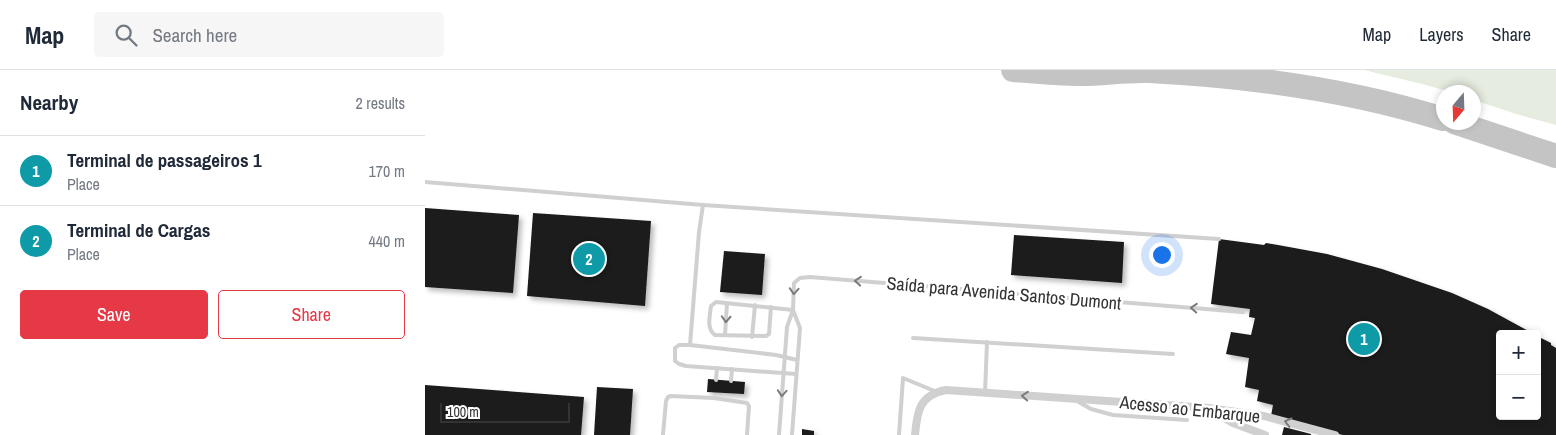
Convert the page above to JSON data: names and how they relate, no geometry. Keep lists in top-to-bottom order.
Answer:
{
  "streets": {
    "street": ["Acesso ao Embarque"],
    "lane": ["Saída para Avenida Santos Dumont"]
  },
  "one_way": ["Saída para Avenida Santos Dumont", "Acesso ao Embarque"],
  "scale_bar": "100 m",
  "north": "bottom",
  "page": {
    "header": "Map",
    "search": "Search here",
    "nav": ["Map", "Layers", "Share"],
    "heading": ["Nearby", "2 results"],
    "list": [
      {
        "mark": "1",
        "name": "Terminal de passageiros 1",
        "note": "Place",
        "value": "170 m"
      },
      {
        "mark": "2",
        "name": "Terminal de Cargas",
        "note": "Place",
        "value": "440 m"
      }
    ],
    "pins": ["2", "1"],
    "buttons": ["Save", "Share"],
    "map_buttons": ["+", "−"],
    "scale": "100 m"
  }
}
